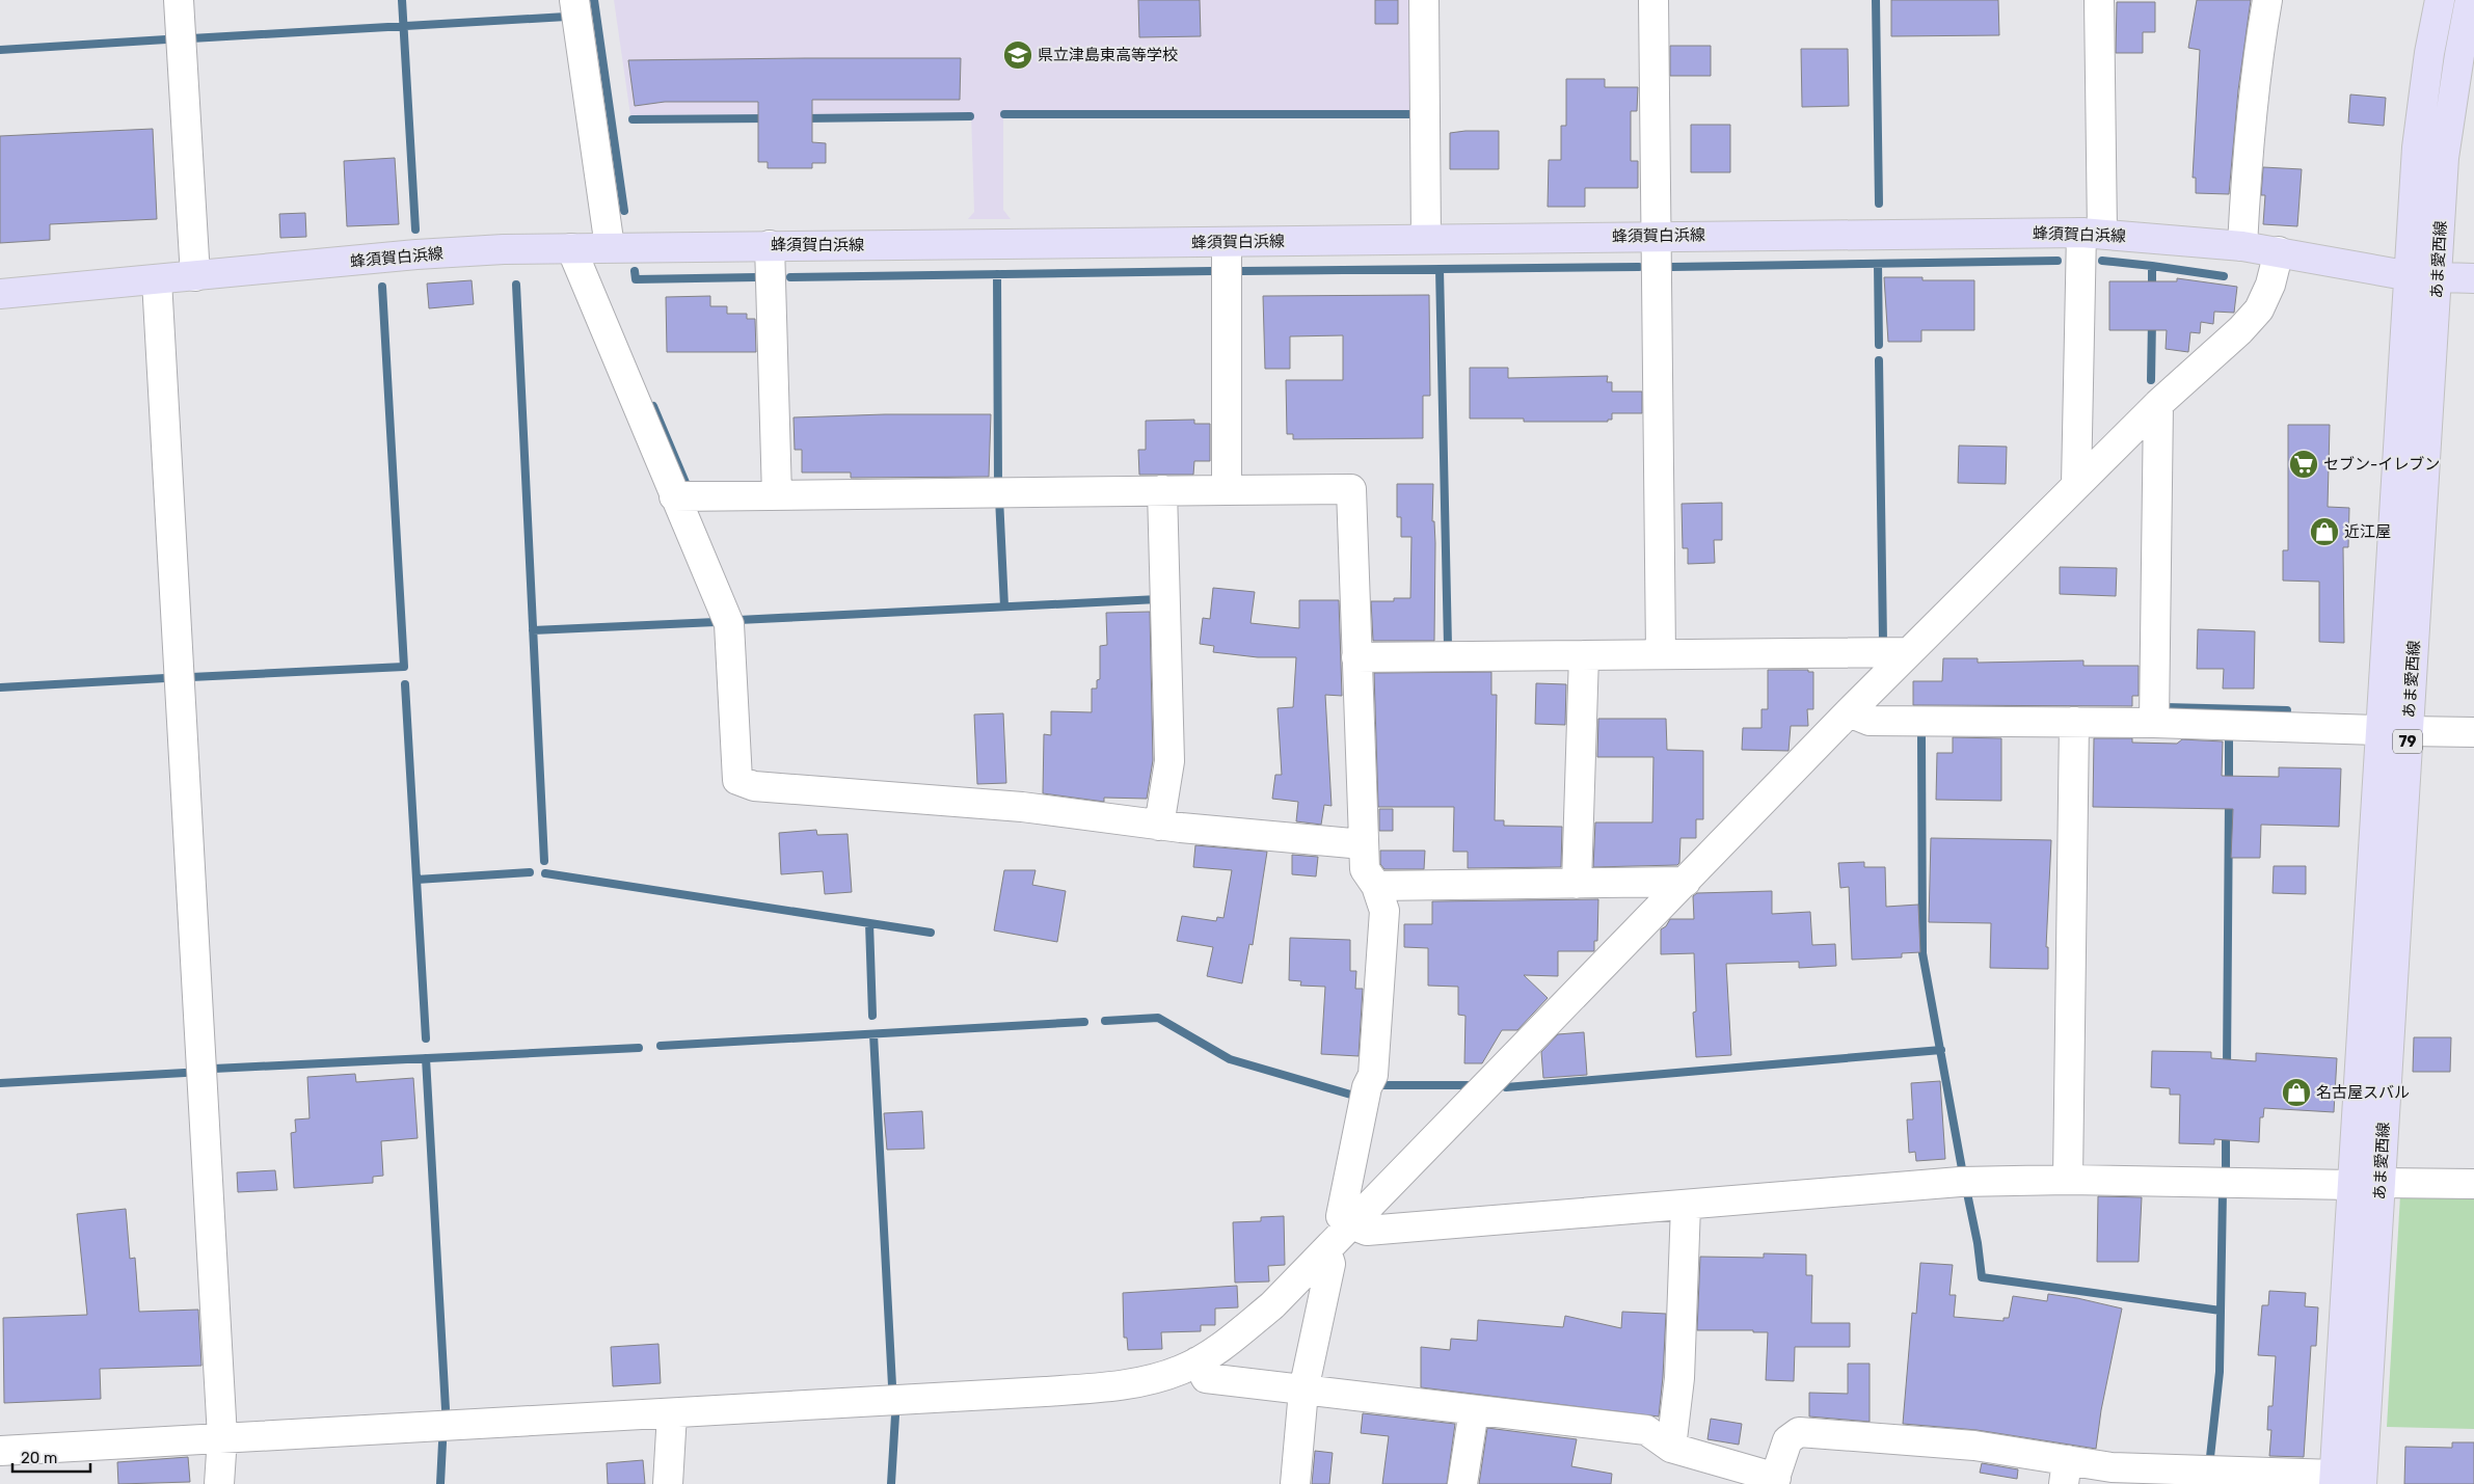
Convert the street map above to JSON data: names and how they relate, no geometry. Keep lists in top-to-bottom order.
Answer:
{
  "streets": {
    "main road": ["蜂須賀白浜線", "あま愛西線", "79"]
  },
  "crossings": [
    ["蜂須賀白浜線", "あま愛西線"]
  ],
  "places": {
    "school or university": ["県立津島東高等学校"],
    "supermarket": ["セブン-イレブン"],
    "shop": ["近江屋", "名古屋スバル"]
  },
  "scale_bar": "20 m"
}
